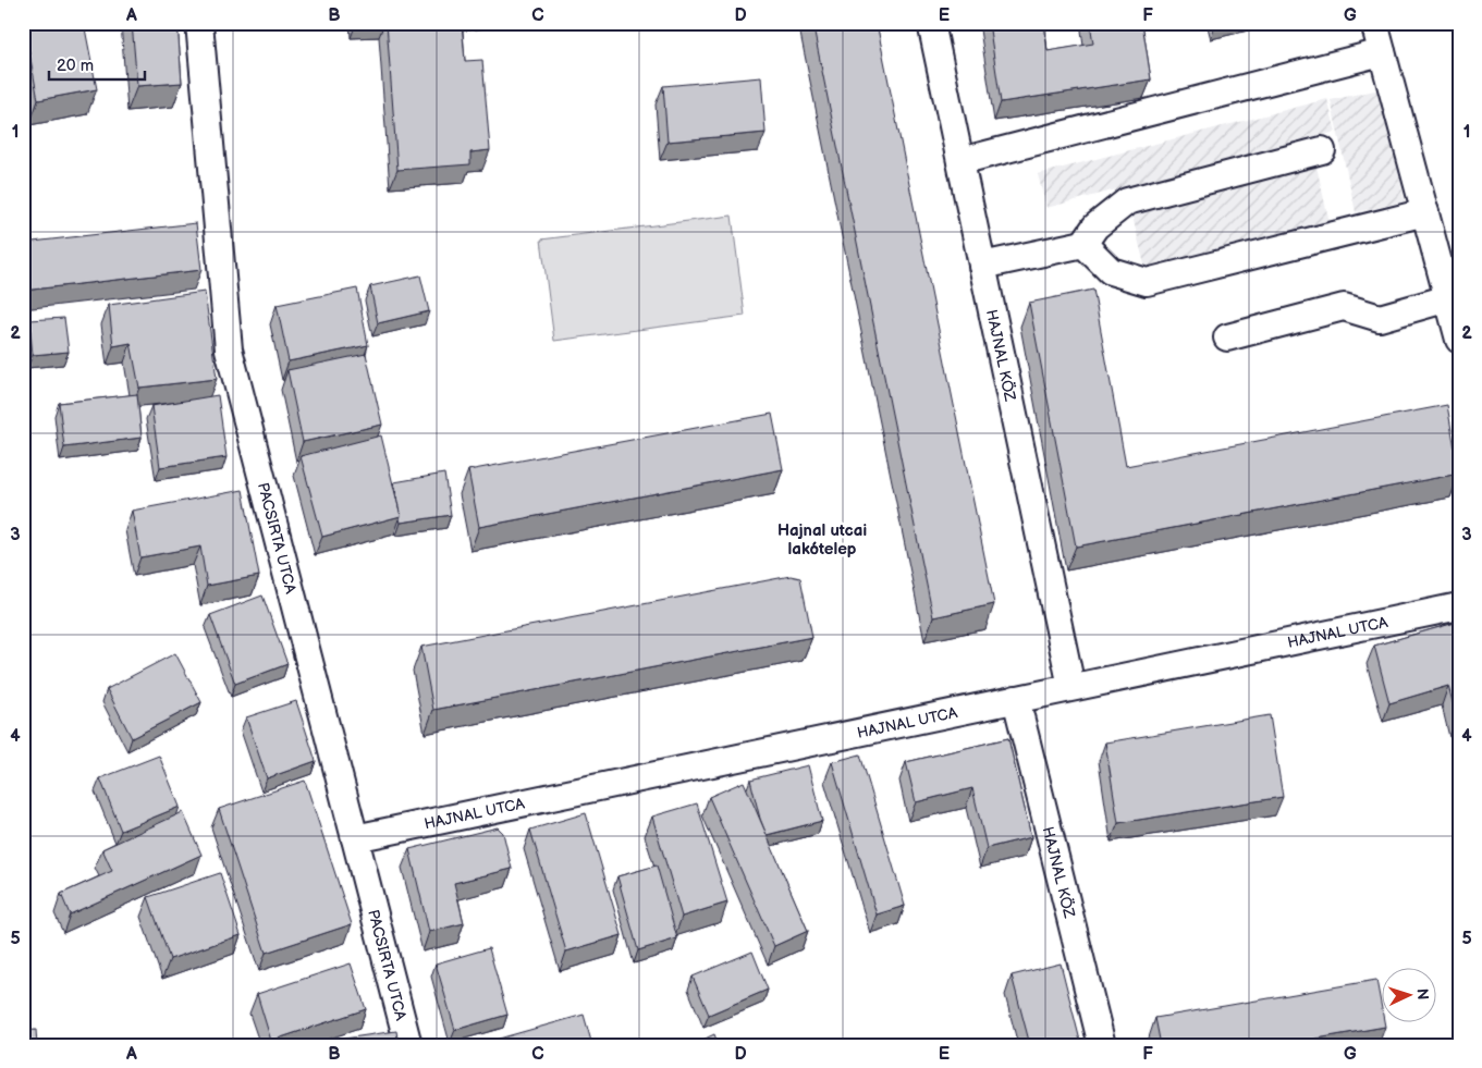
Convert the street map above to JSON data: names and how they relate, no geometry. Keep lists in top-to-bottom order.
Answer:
{
  "streets": {
    "street": ["HAJNAL KÖZ", "PACSIRTA UTCA", "HAJNAL UTCA"]
  },
  "crossings": [
    ["HAJNAL KÖZ", "HAJNAL UTCA"],
    ["PACSIRTA UTCA", "HAJNAL UTCA"]
  ],
  "districts": ["Hajnal utcai lakótelep"],
  "scale_bar": "20 m",
  "north": "right",
  "grid": {
    "columns": [
      "A",
      "B",
      "C",
      "D",
      "E",
      "F",
      "G"
    ],
    "rows": [
      "1",
      "2",
      "3",
      "4",
      "5"
    ]
  }
}
